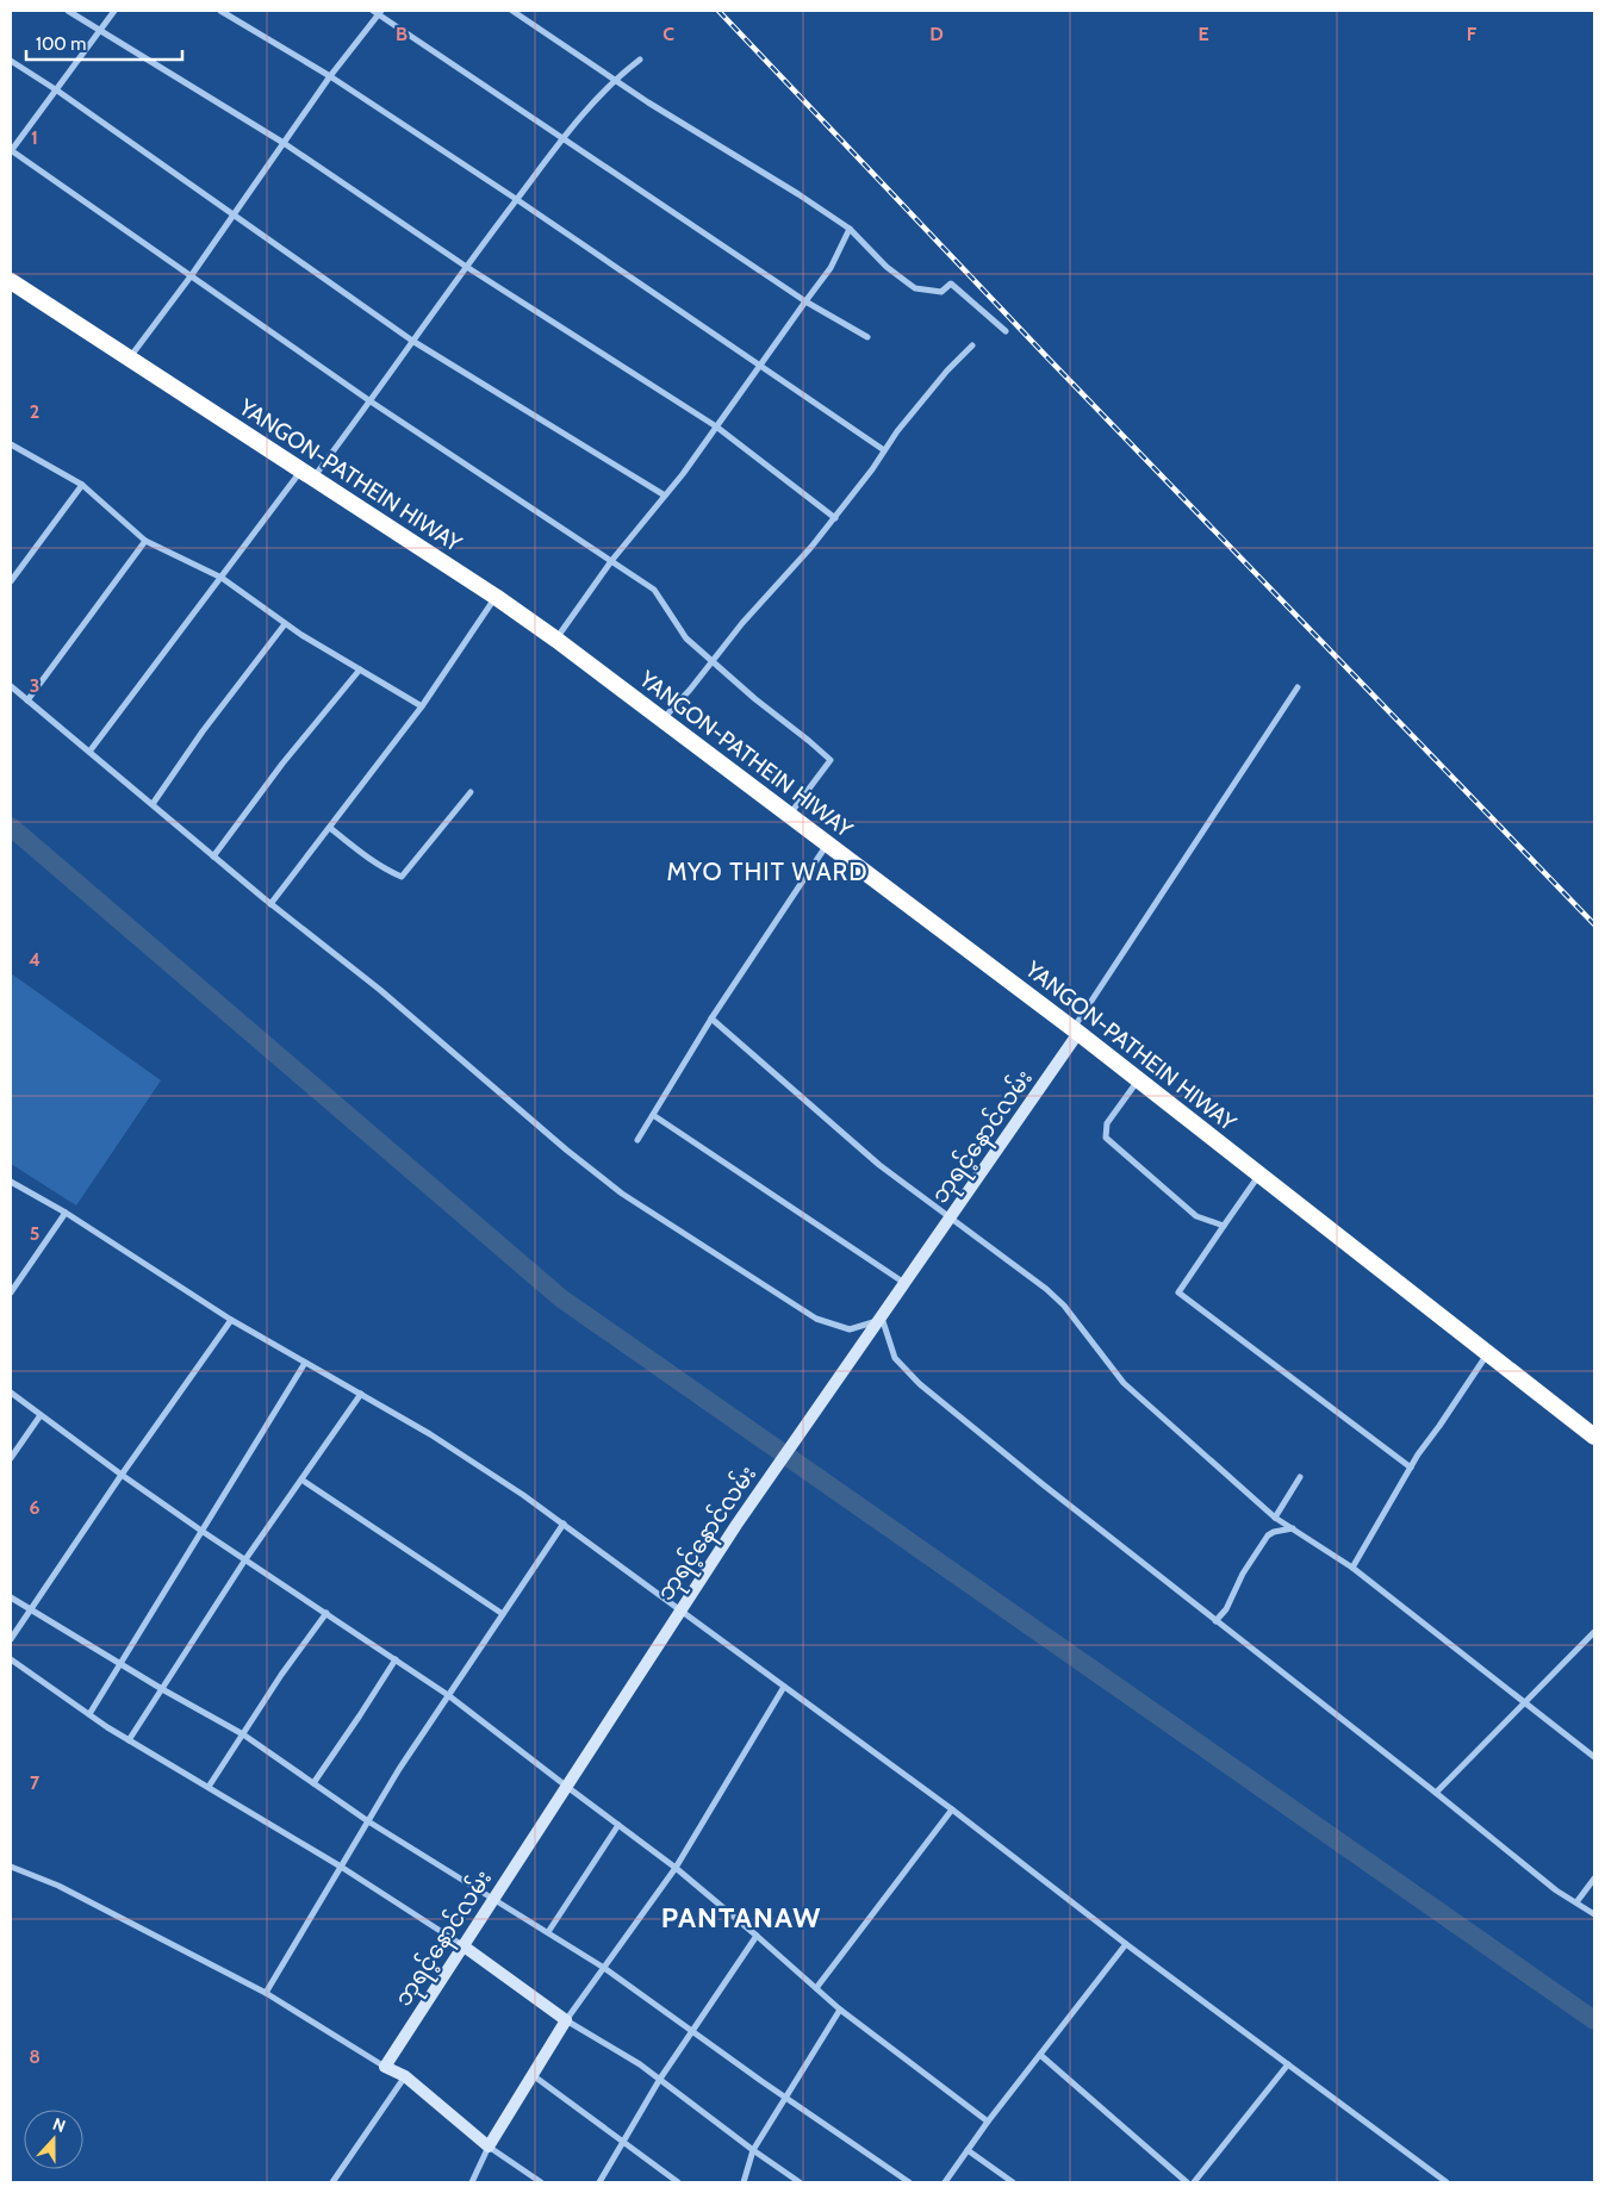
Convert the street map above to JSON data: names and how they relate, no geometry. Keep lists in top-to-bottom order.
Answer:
{
  "streets": {
    "highway": ["YANGON-PATHEIN HIWAY"],
    "street": ["ဘုရင့်နောင်လမ်း"]
  },
  "crossings": [
    ["YANGON-PATHEIN HIWAY", "ဘုရင့်နောင်လမ်း"]
  ],
  "districts": ["MYO THIT WARD", "PANTANAW"],
  "scale_bar": "100 m",
  "north": "top",
  "grid": {
    "columns": [
      "B",
      "C",
      "D",
      "E",
      "F"
    ],
    "rows": [
      "1",
      "2",
      "3",
      "4",
      "5",
      "6",
      "7",
      "8"
    ]
  }
}
